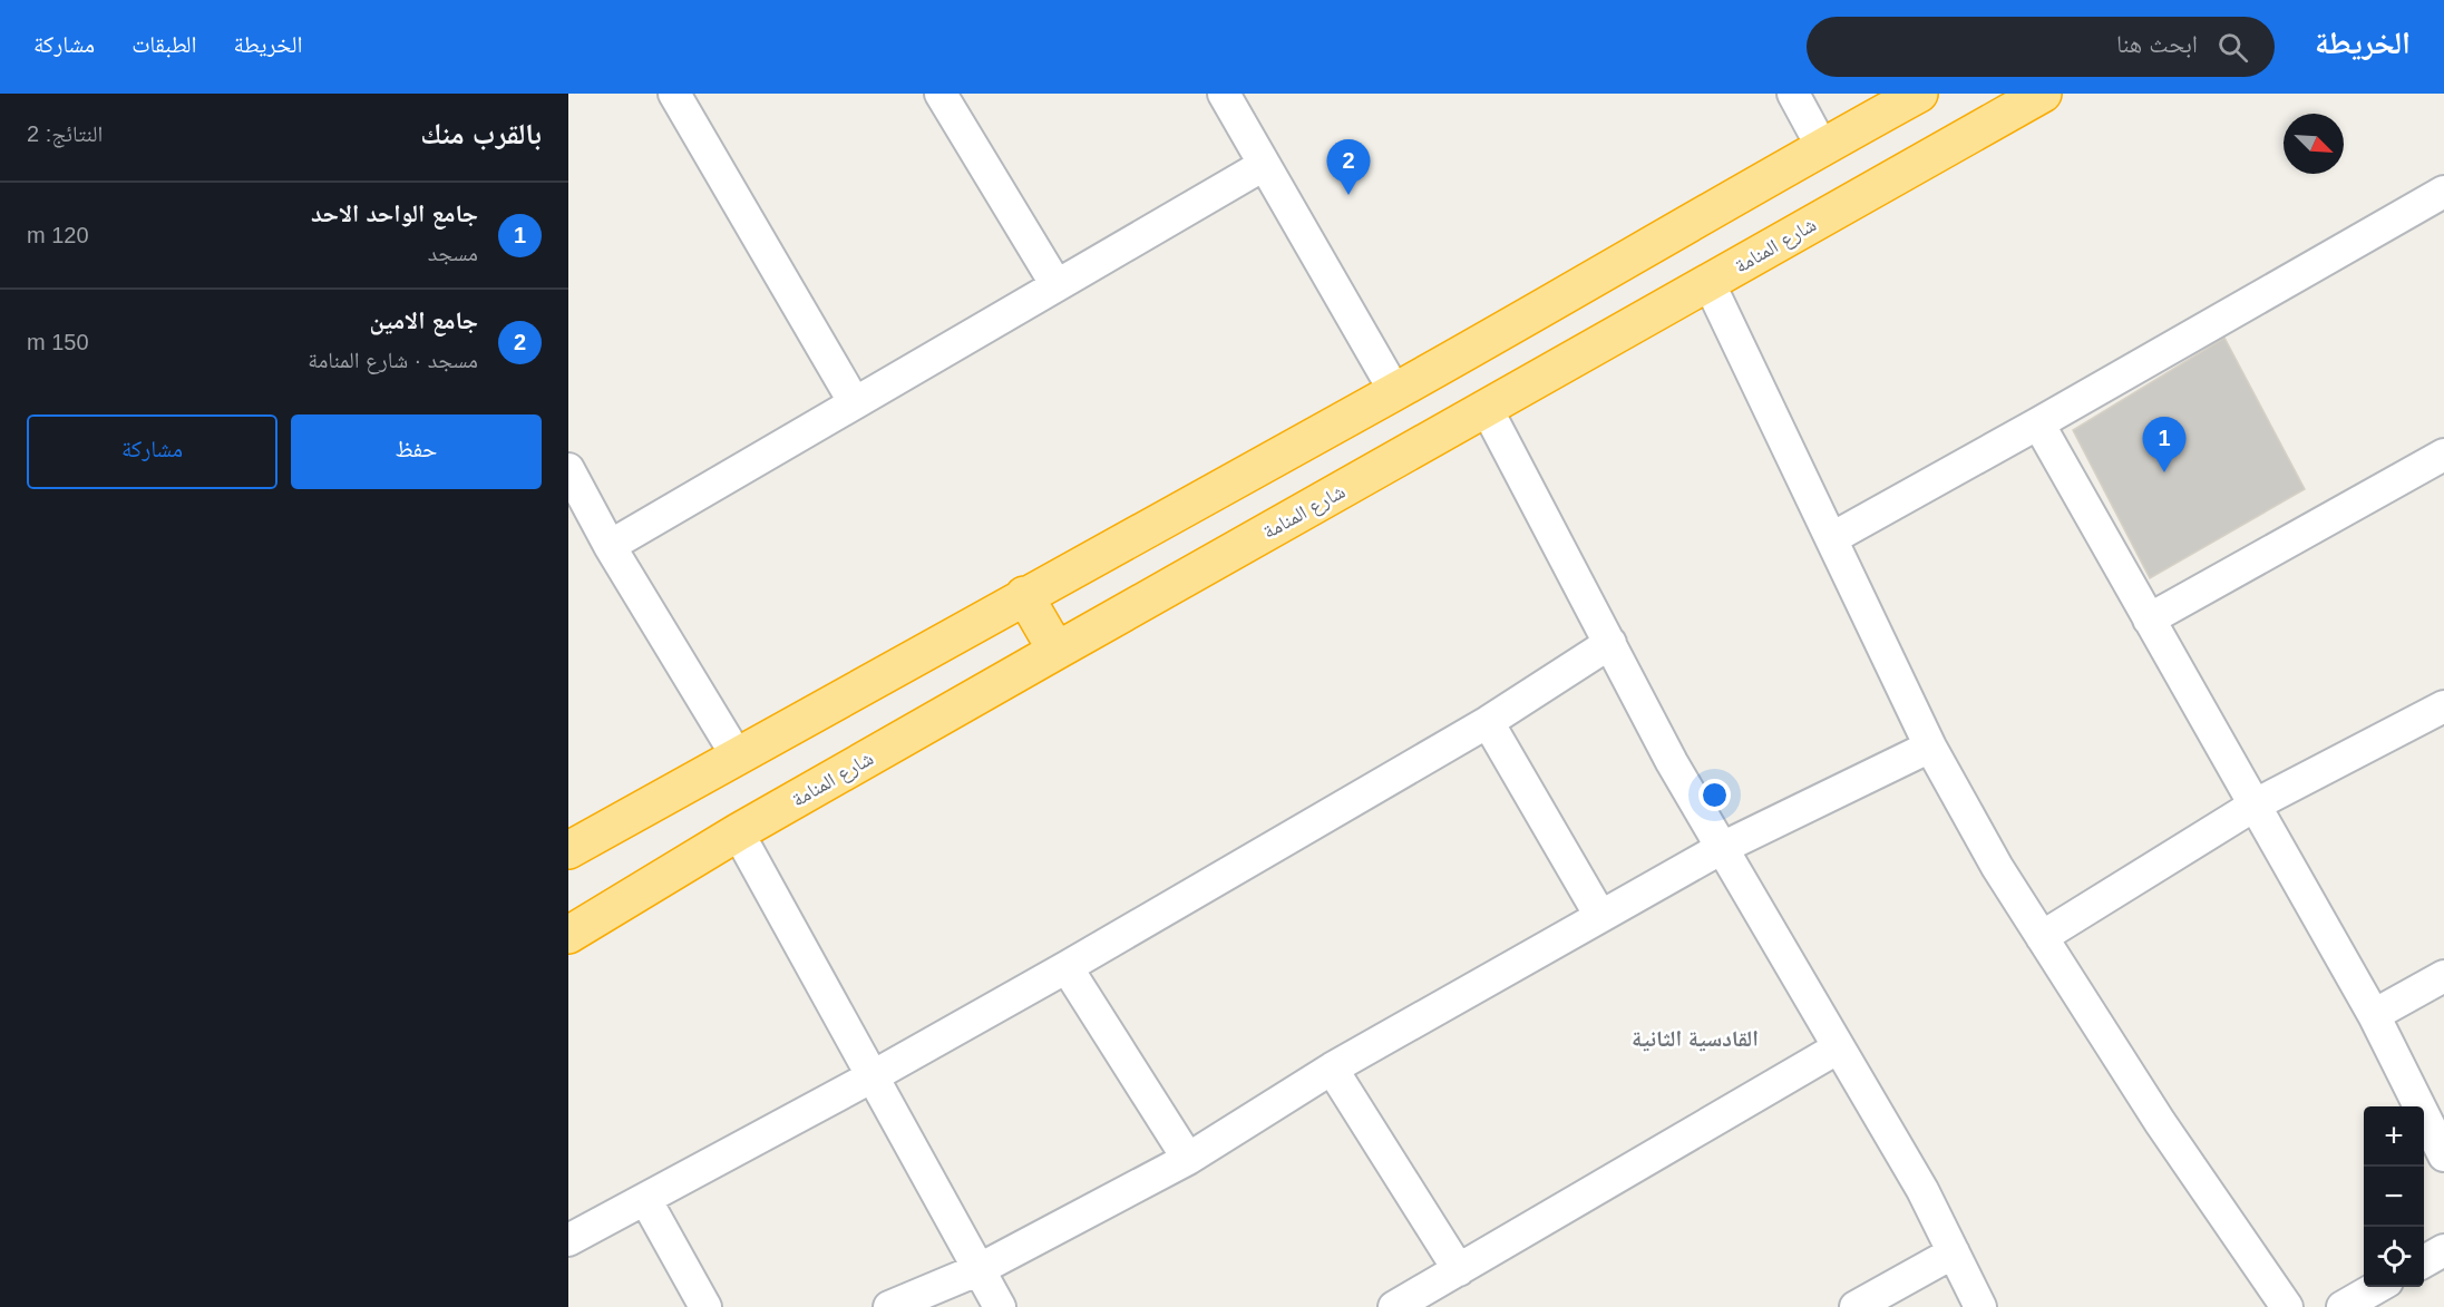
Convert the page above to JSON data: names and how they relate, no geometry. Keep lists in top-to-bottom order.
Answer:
{
  "streets": {
    "highway": ["شارع المنامة"]
  },
  "districts": ["القادسية الثانية"],
  "north": "bottom right",
  "page": {
    "header": "الخريطة",
    "search": "ابحث هنا",
    "nav": ["الخريطة", "الطبقات", "مشاركة"],
    "heading": ["بالقرب منك", "النتائج: 2"],
    "pins": ["2", "1"],
    "list": [
      {
        "mark": "1",
        "name": "جامع الواحد الاحد",
        "note": "مسجد",
        "value": "120 m"
      },
      {
        "mark": "2",
        "name": "جامع الامين",
        "note": "مسجد · شارع المنامة",
        "value": "150 m"
      }
    ],
    "buttons": ["حفظ", "مشاركة"],
    "map_buttons": ["+", "−"]
  }
}
